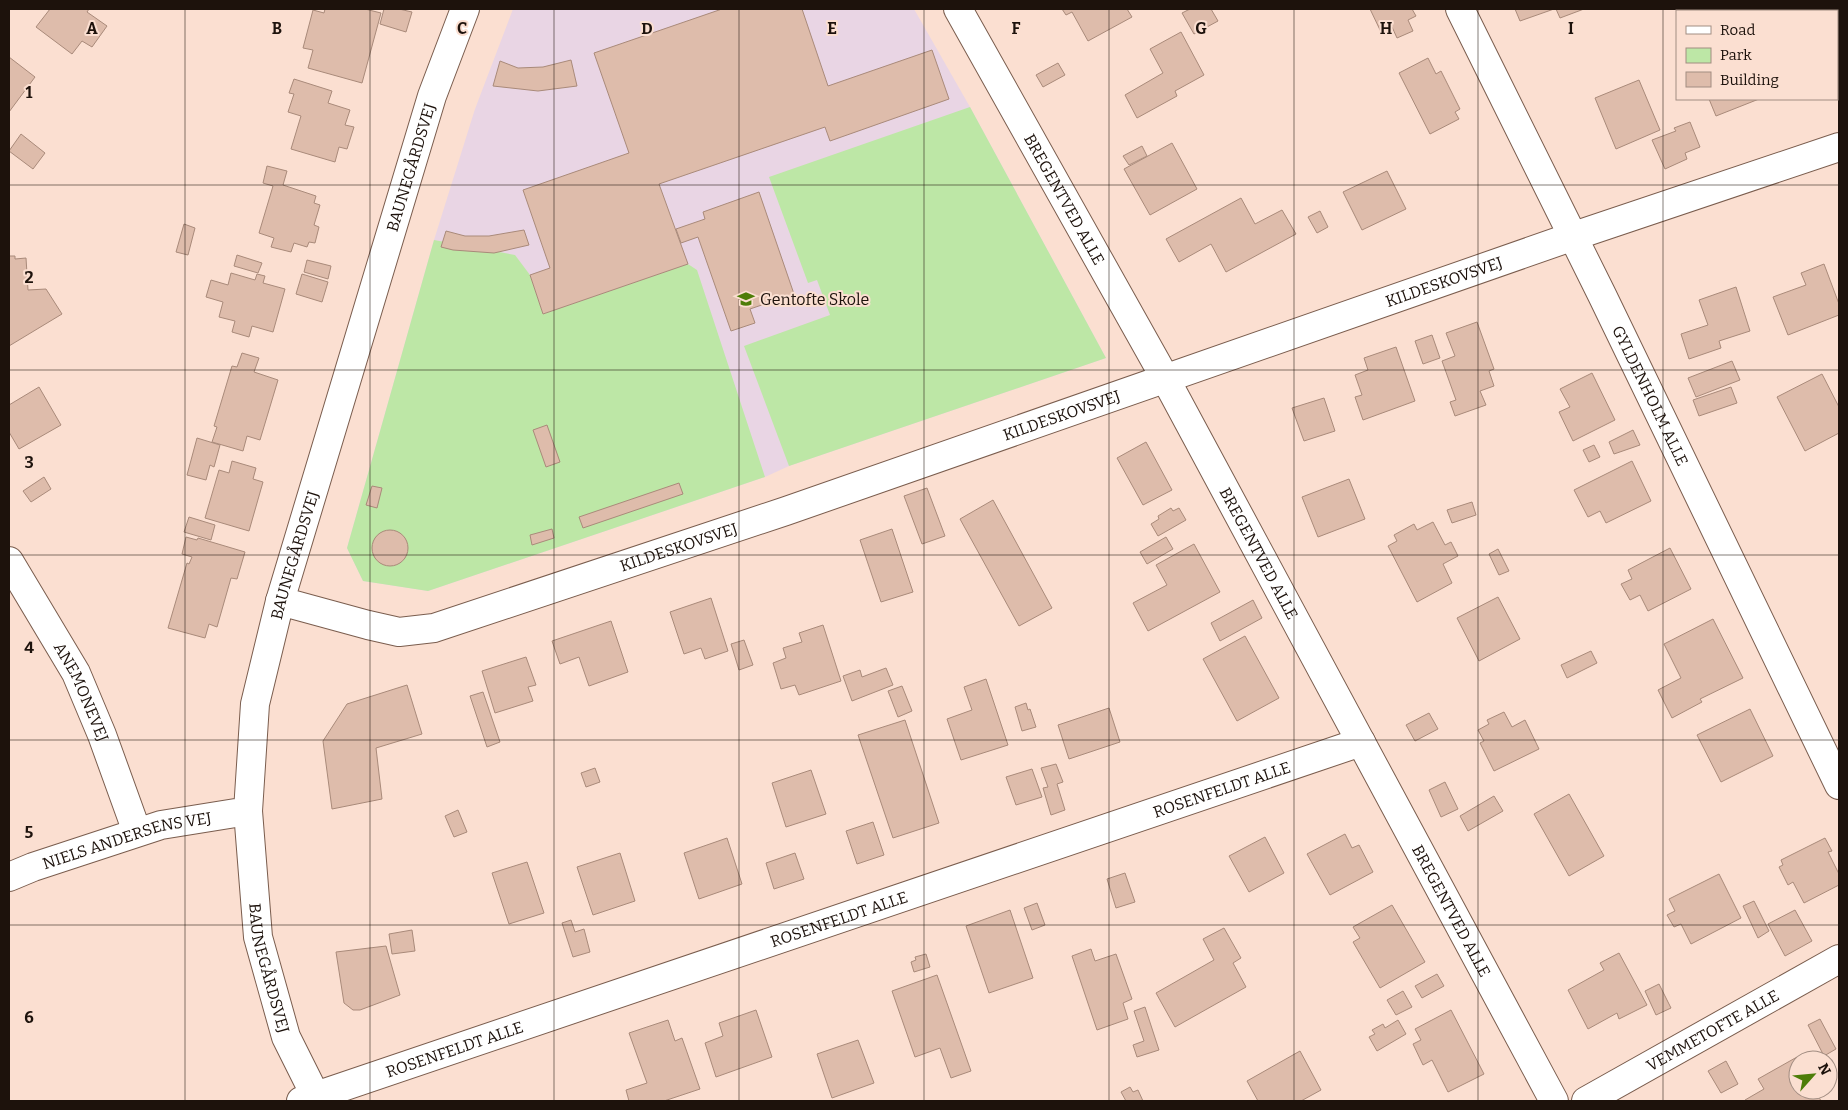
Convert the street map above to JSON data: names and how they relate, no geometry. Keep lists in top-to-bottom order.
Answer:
{
  "streets": {
    "street": [
      "BAUNEGÅRDSVEJ",
      "BREGENTVED ALLE",
      "KILDESKOVSVEJ",
      "GYLDENHOLM ALLE",
      "ANEMONEVEJ",
      "ROSENFELDT ALLE",
      "NIELS ANDERSENS VEJ",
      "VEMMETOFTE ALLE"
    ]
  },
  "crossings": [
    ["BAUNEGÅRDSVEJ", "KILDESKOVSVEJ"],
    ["BAUNEGÅRDSVEJ", "ROSENFELDT ALLE"],
    ["BAUNEGÅRDSVEJ", "NIELS ANDERSENS VEJ"],
    ["BREGENTVED ALLE", "KILDESKOVSVEJ"],
    ["BREGENTVED ALLE", "ROSENFELDT ALLE"],
    ["KILDESKOVSVEJ", "GYLDENHOLM ALLE"],
    ["ANEMONEVEJ", "NIELS ANDERSENS VEJ"]
  ],
  "places": {
    "school or university": ["Gentofte Skole"]
  },
  "legend": ["Road", "Park", "Building"],
  "north": "top right",
  "grid": {
    "columns": [
      "A",
      "B",
      "C",
      "D",
      "E",
      "F",
      "G",
      "H",
      "I"
    ],
    "rows": [
      "1",
      "2",
      "3",
      "4",
      "5",
      "6"
    ]
  }
}
